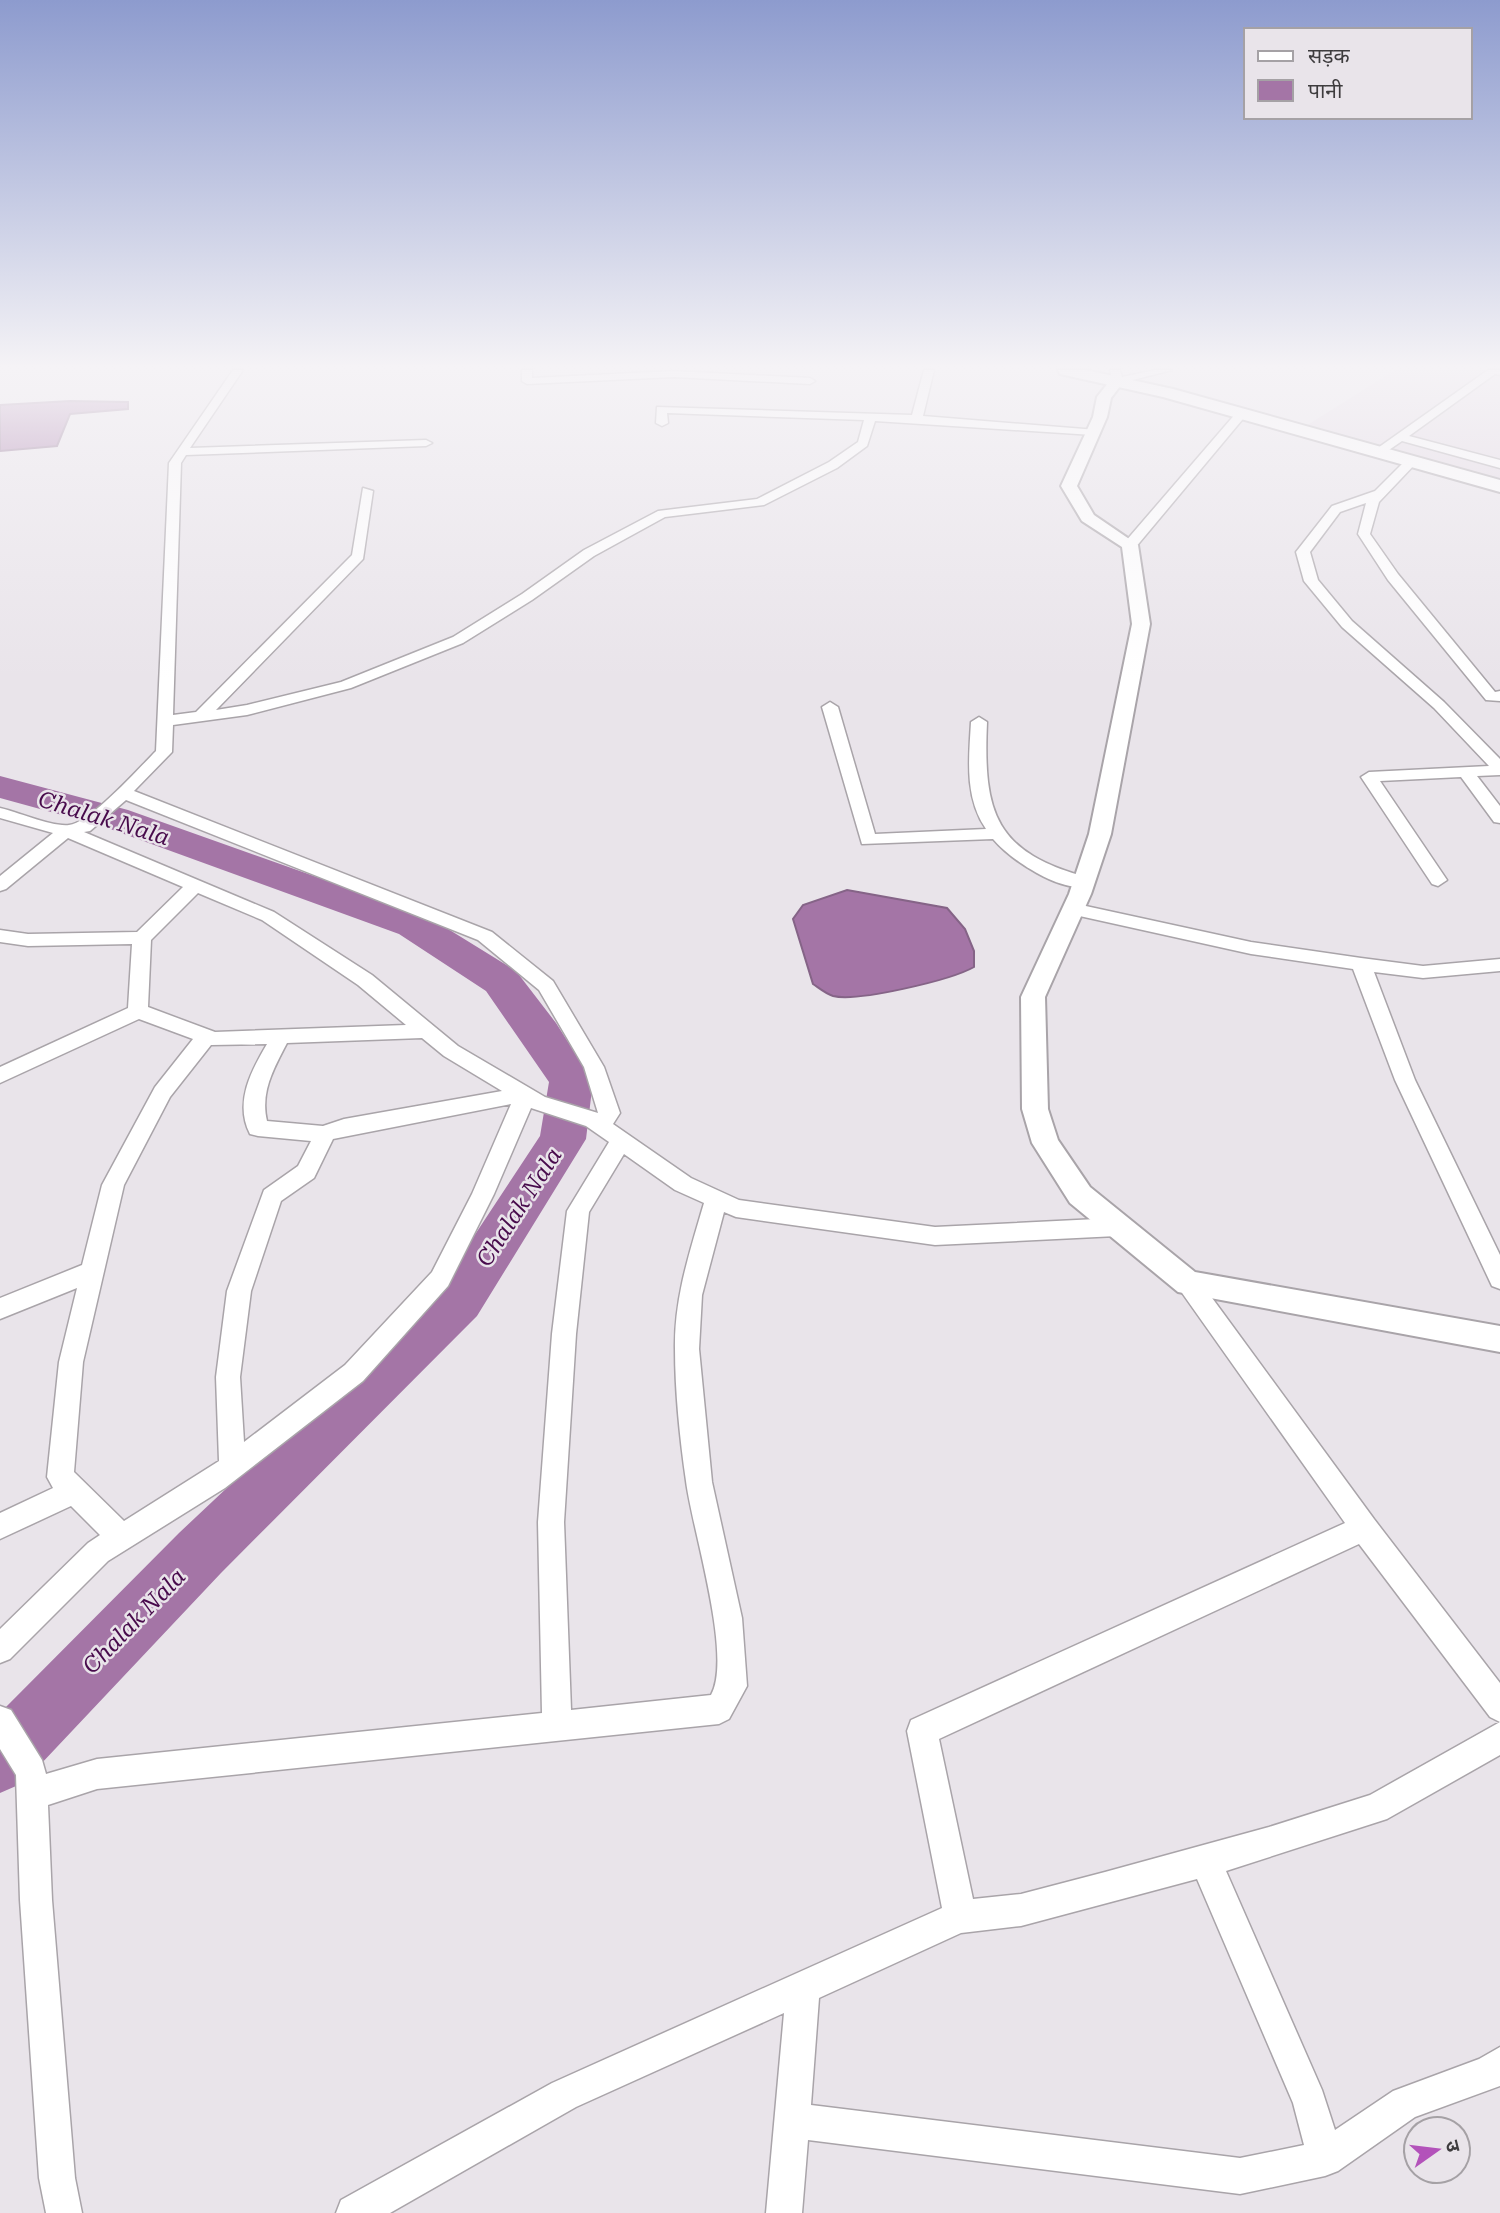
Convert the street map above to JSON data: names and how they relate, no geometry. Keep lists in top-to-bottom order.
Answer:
{
  "water": ["Chalak Nala"],
  "legend": ["सड़क", "पानी"],
  "north": "right"
}
